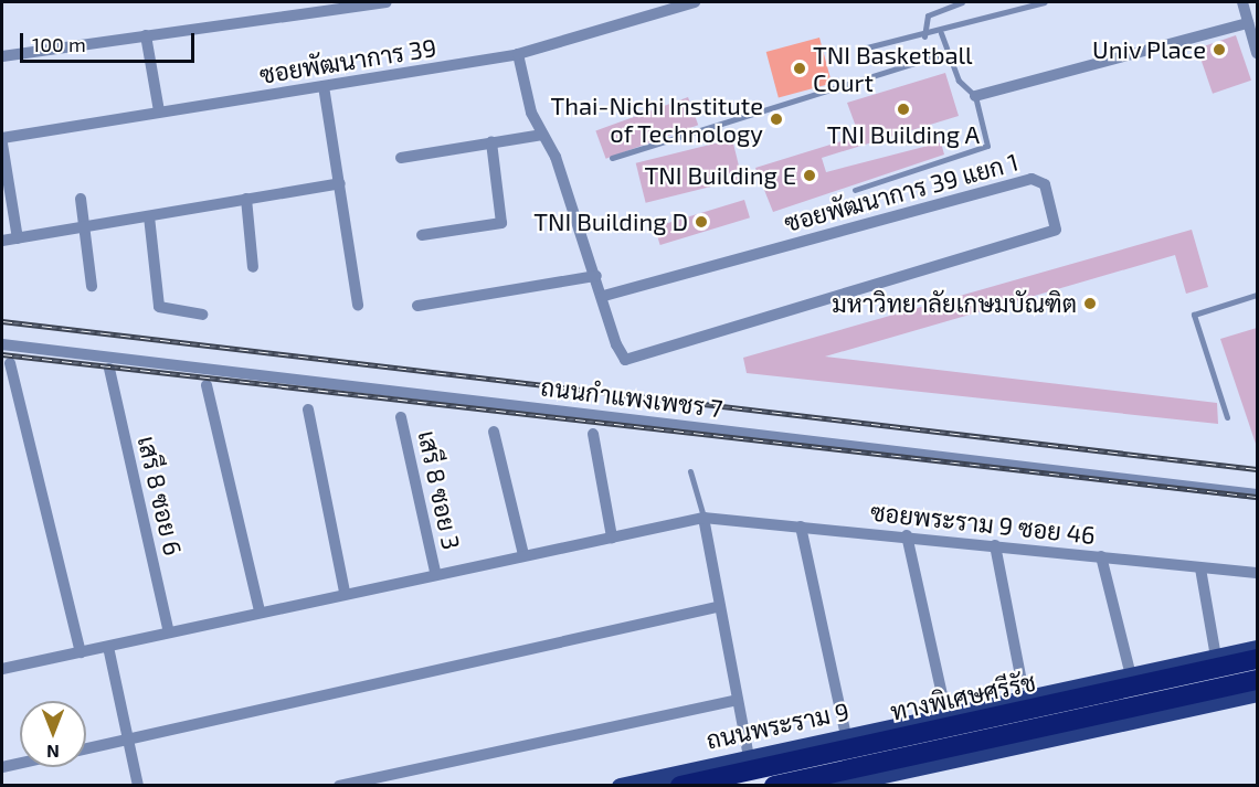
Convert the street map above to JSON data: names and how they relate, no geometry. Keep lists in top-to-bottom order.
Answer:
{
  "streets": {
    "highway": ["ทางพิเศษศรีรัช"],
    "main road": ["ถนนพระราม 9"],
    "street": [
      "ซอยพัฒนาการ 39",
      "ซอยพัฒนาการ 39 แยก 1",
      "ถนนกำแพงเพชร 7",
      "เสรี 8 ซอย 3",
      "เสรี 8 ซอย 6",
      "ซอยพระราม 9 ซอย 46"
    ]
  },
  "crossings": [
    ["ซอยพัฒนาการ 39", "ซอยพัฒนาการ 39 แยก 1"],
    ["เสรี 8 ซอย 3", "ซอยพระราม 9 ซอย 46"],
    ["เสรี 8 ซอย 6", "ซอยพระราม 9 ซอย 46"]
  ],
  "places": [
    "Univ Place",
    "TNI Basketball Court",
    "TNI Building A",
    "Thai-Nichi Institute of Technology",
    "TNI Building E",
    "TNI Building D",
    "มหาวิทยาลัยเกษมบัณฑิต"
  ],
  "scale_bar": "100 m",
  "north": "bottom"
}
